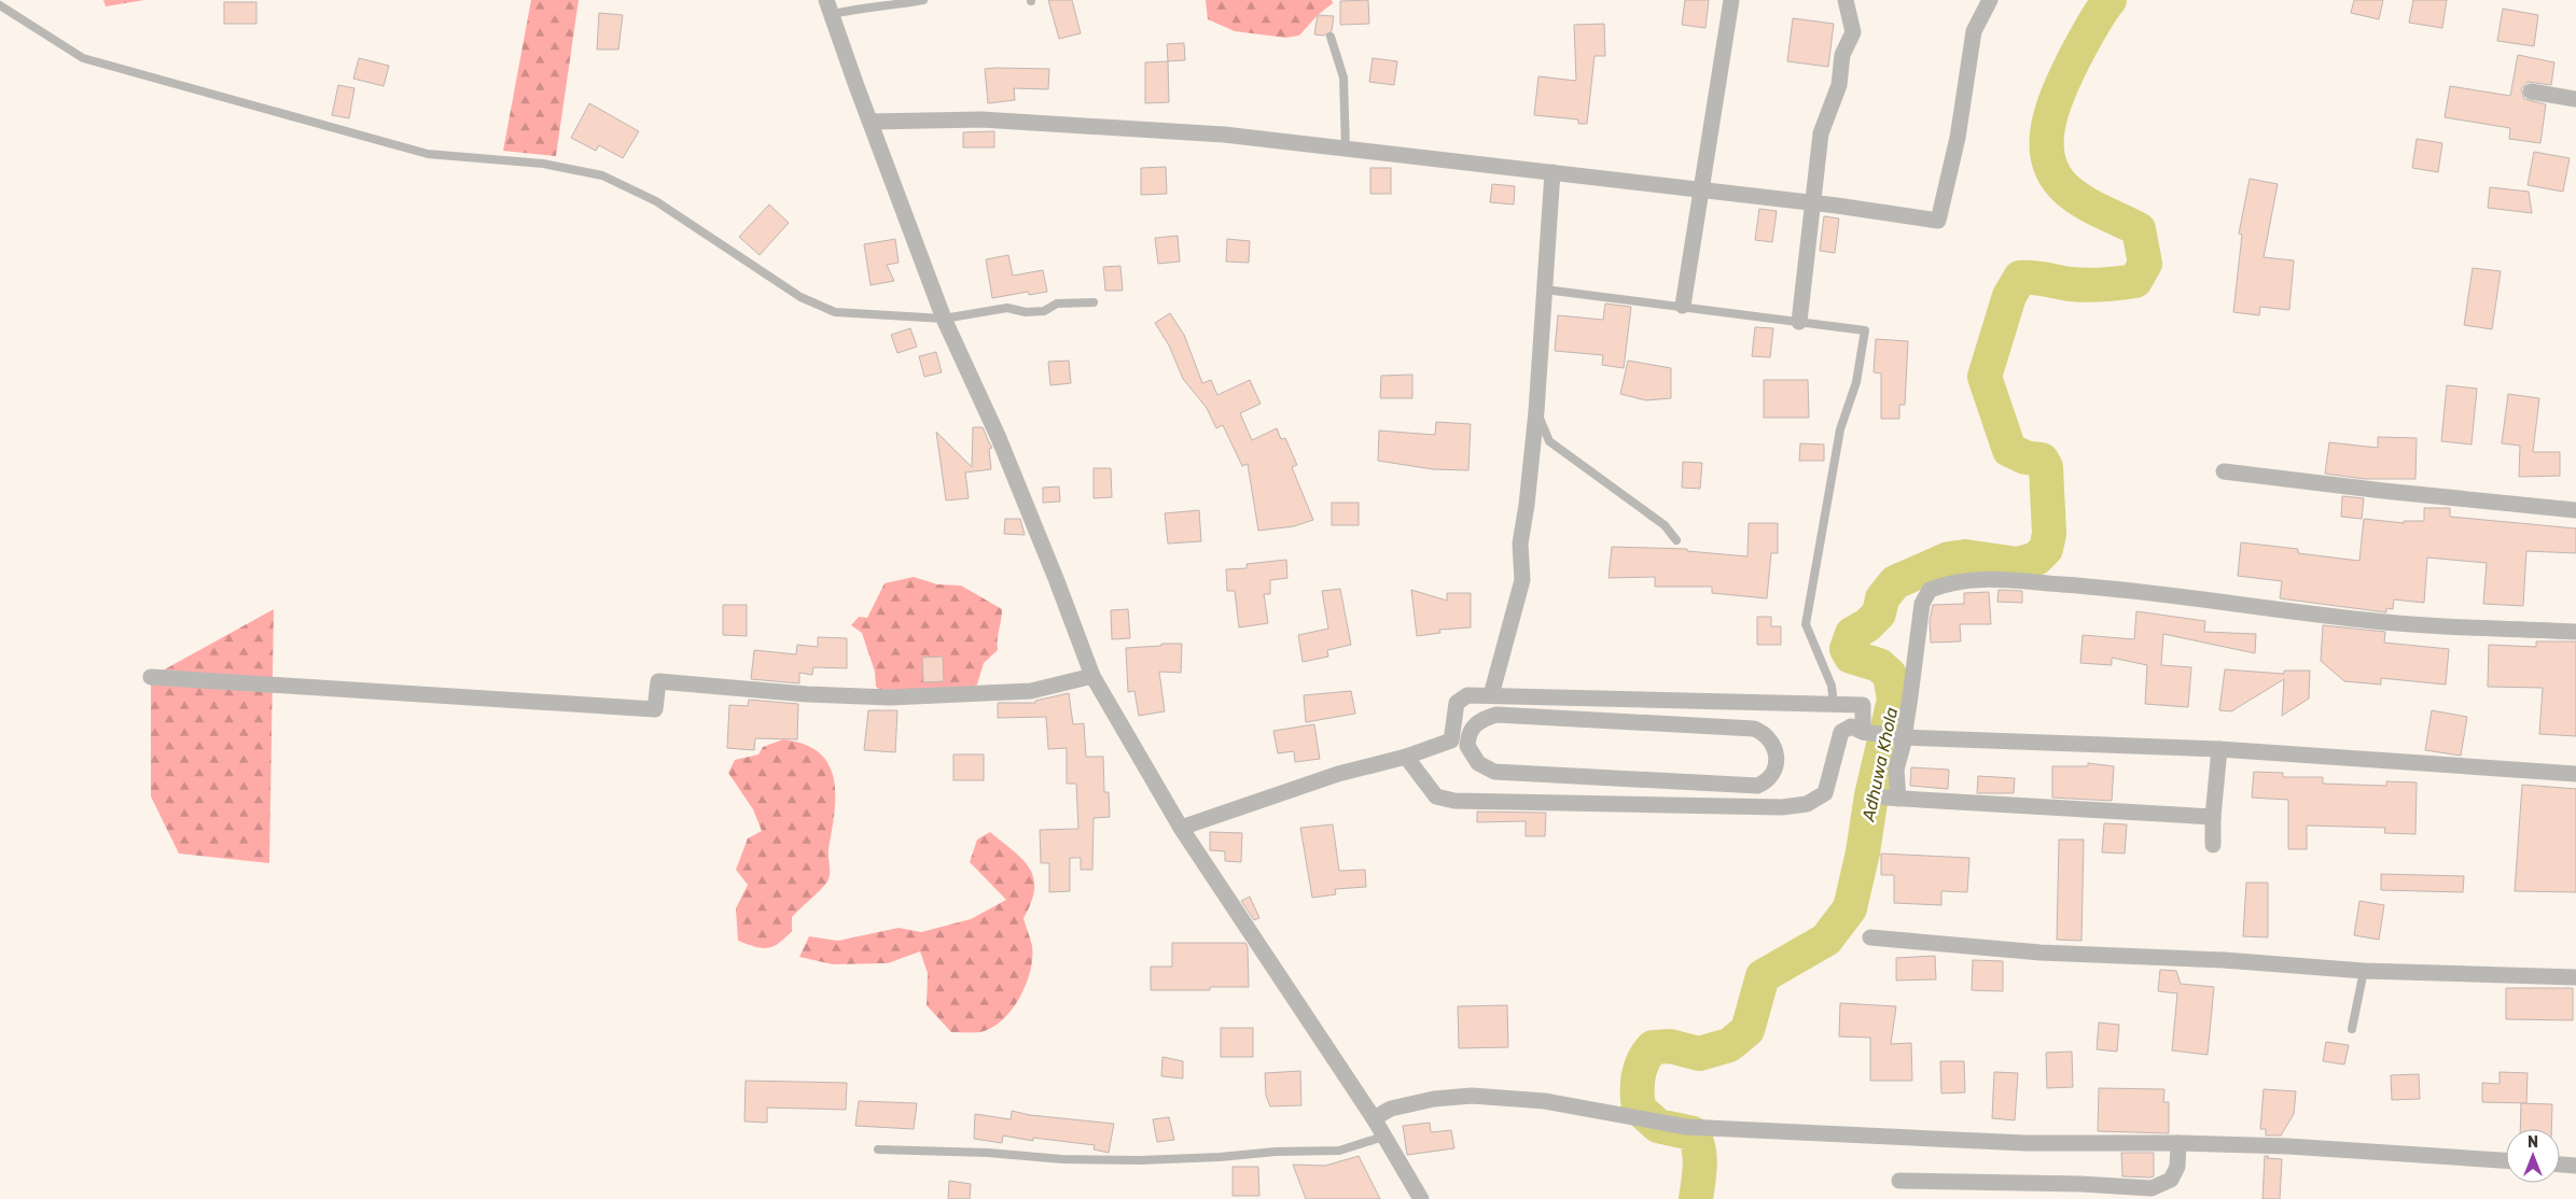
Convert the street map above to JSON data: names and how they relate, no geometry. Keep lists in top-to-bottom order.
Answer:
{
  "water": ["Adhuwa Khola"],
  "north": "top"
}
